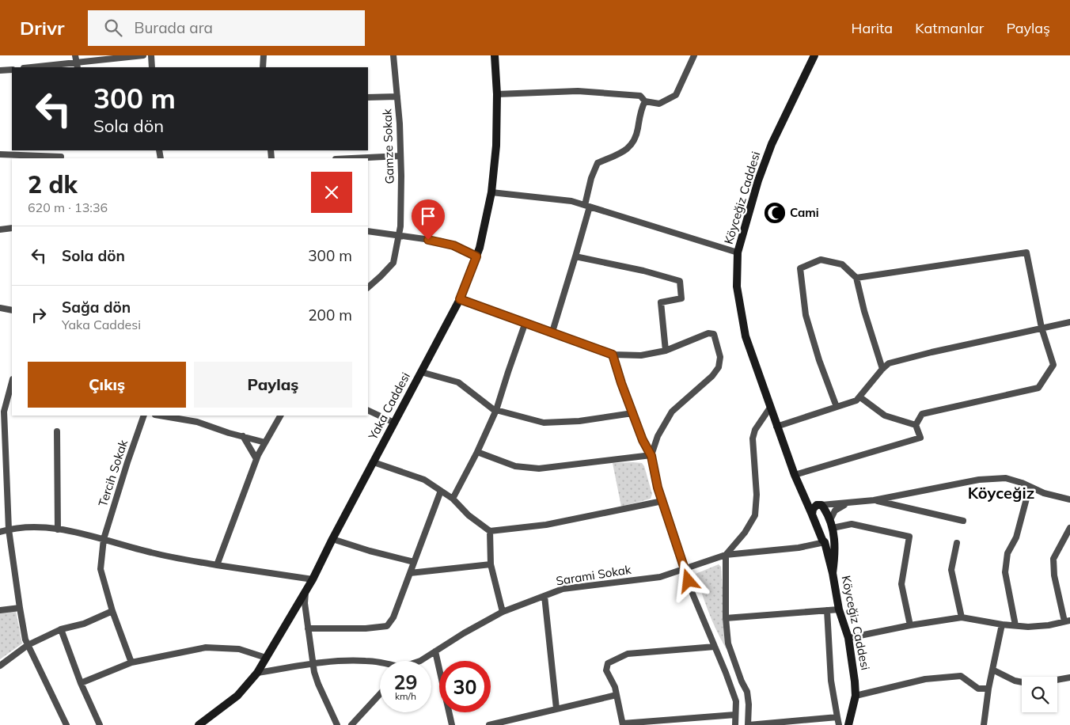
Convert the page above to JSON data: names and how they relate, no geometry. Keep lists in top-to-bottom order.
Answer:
{
  "streets": {
    "street": [
      "Gamze Sokak",
      "Köyceğiz Caddesi",
      "Yaka Caddesi",
      "Tercih Sokak",
      "Sarami Sokak"
    ]
  },
  "crossings": [
    ["Köyceğiz Caddesi", "Sarami Sokak"]
  ],
  "districts": ["Köyceğiz"],
  "places": {
    "mosque": ["Cami"]
  },
  "page": {
    "header": "Drivr",
    "search": "Burada ara",
    "nav": ["Harita", "Katmanlar", "Paylaş"],
    "turn": ["300 m", "Sola dön"],
    "heading": ["2 dk", "620 m · 13:36"],
    "list": [
      {
        "name": "Sola dön",
        "value": "300 m"
      },
      {
        "name": "Sağa dön",
        "note": "Yaka Caddesi",
        "value": "200 m"
      }
    ],
    "buttons": ["Çıkış", "Paylaş"],
    "speed": "29 km/h",
    "limit": "30"
  }
}
